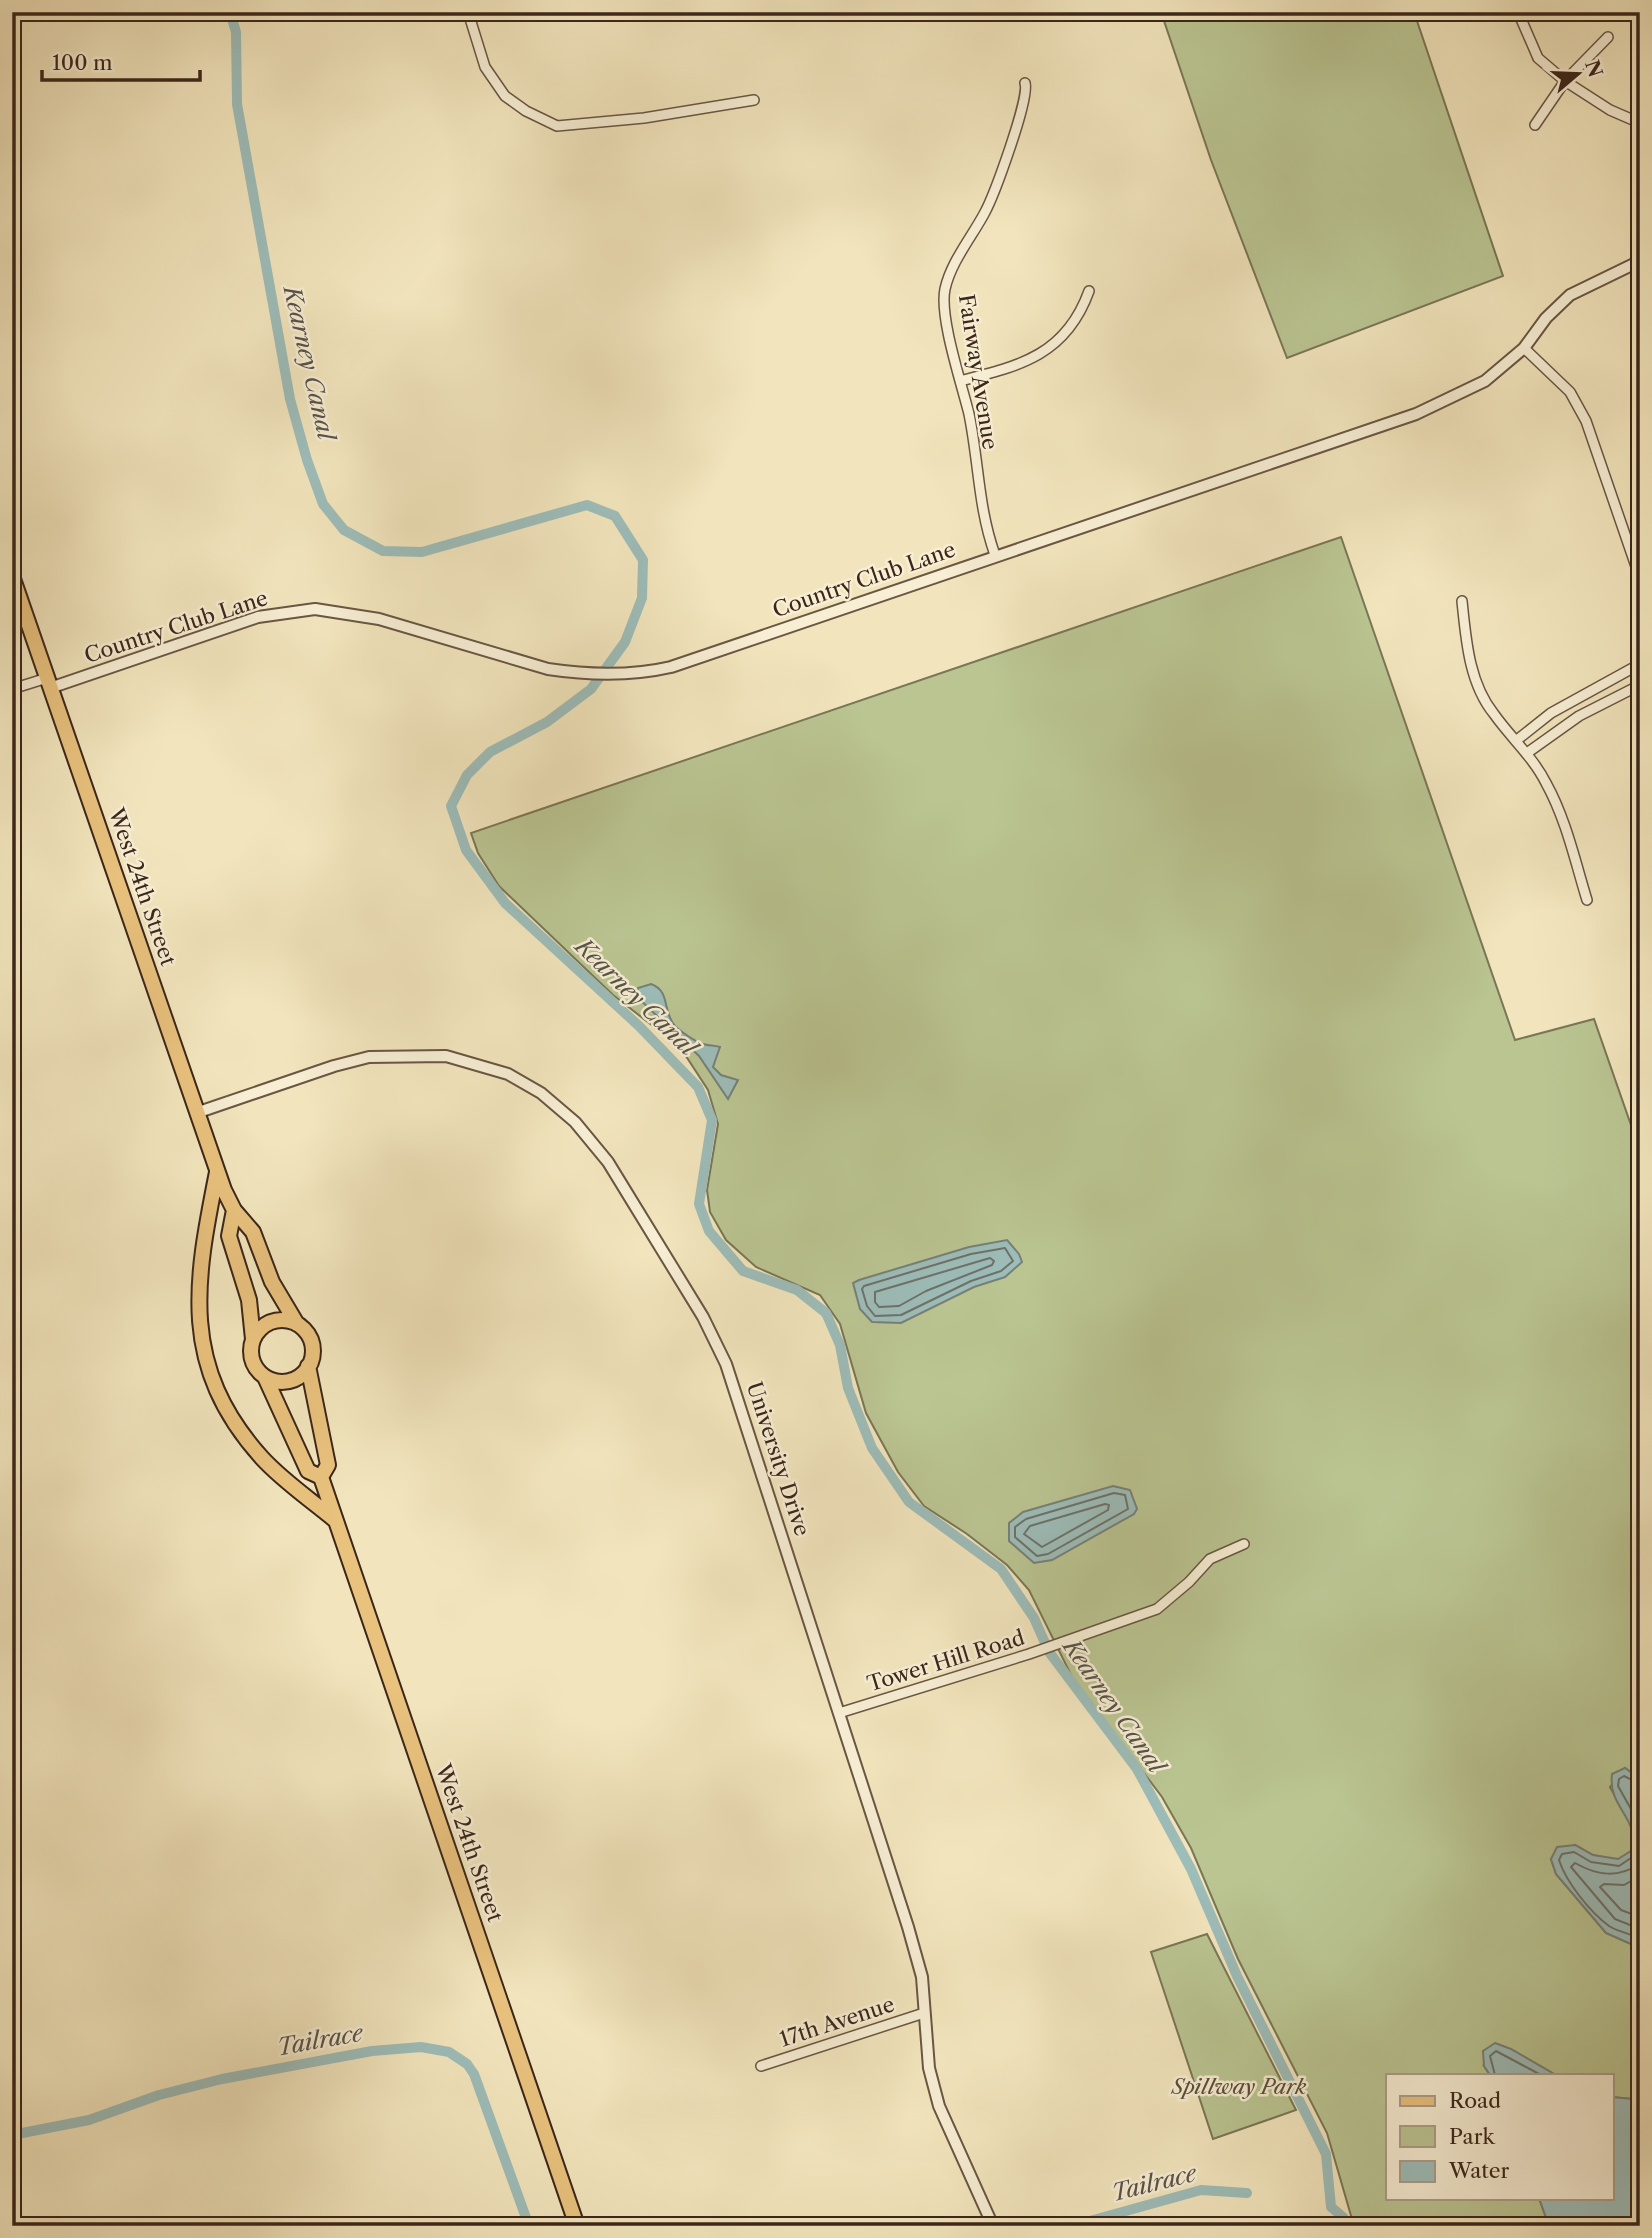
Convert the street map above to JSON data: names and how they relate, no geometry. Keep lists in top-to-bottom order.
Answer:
{
  "streets": {
    "main road": ["West 24th Street"],
    "street": [
      "Fairway Avenue",
      "Country Club Lane",
      "University Drive",
      "Tower Hill Road",
      "17th Avenue"
    ]
  },
  "crossings": [
    ["Fairway Avenue", "Country Club Lane"],
    ["Country Club Lane", "West 24th Street"],
    ["West 24th Street", "University Drive"],
    ["University Drive", "Tower Hill Road"],
    ["University Drive", "17th Avenue"]
  ],
  "water": ["Kearney Canal", "Tailrace"],
  "parks": ["Spillway Park"],
  "legend": ["Road", "Park", "Water"],
  "scale_bar": "100 m",
  "north": "right"
}
